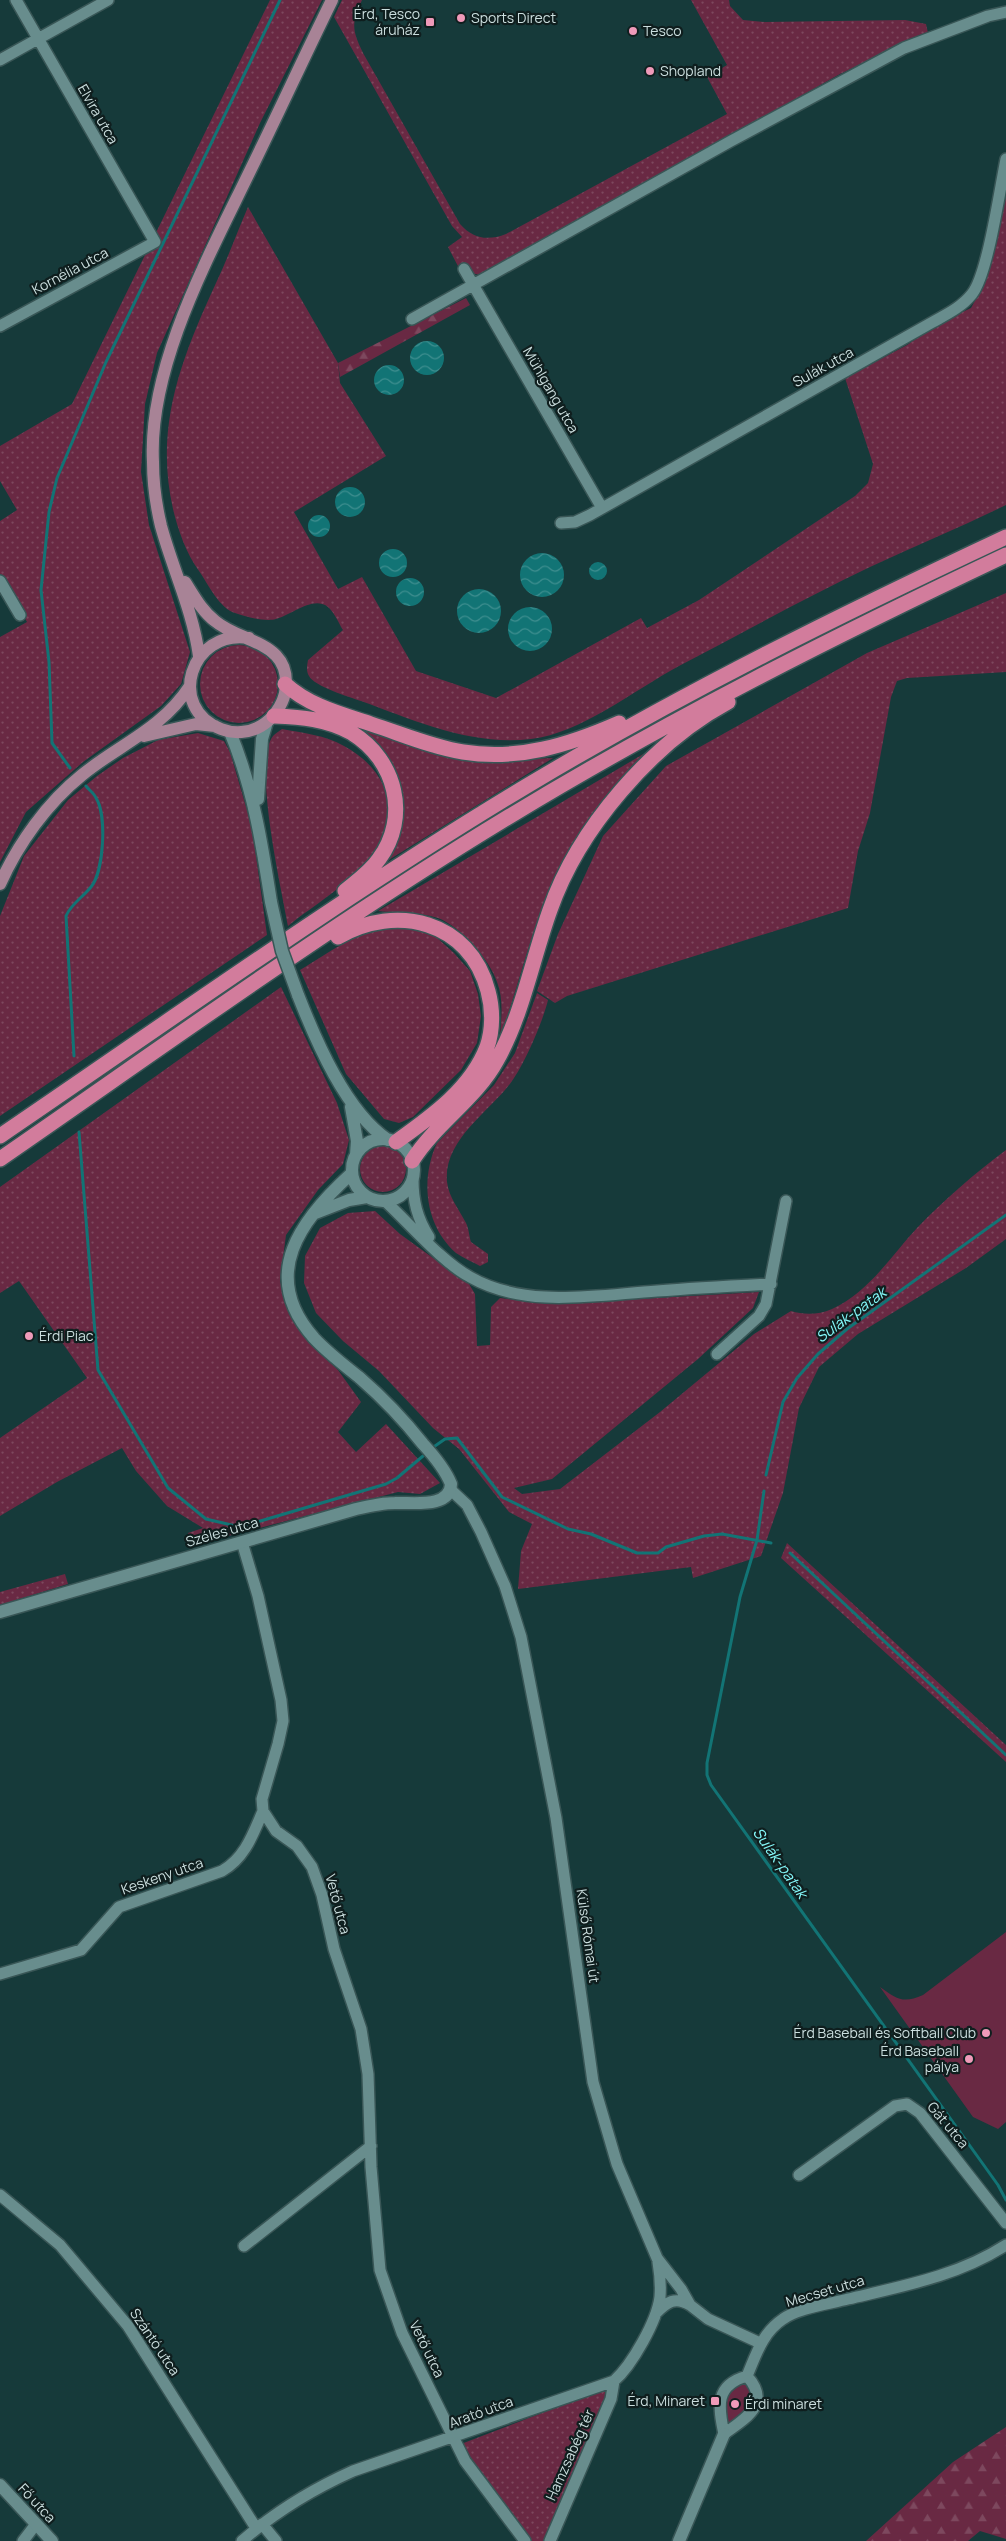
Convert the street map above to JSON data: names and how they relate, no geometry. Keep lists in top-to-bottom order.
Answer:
{
  "streets": {
    "street": [
      "Elvira utca",
      "Kornélia utca",
      "Sulák utca",
      "Mühlgang utca",
      "Széles utca",
      "Keskeny utca",
      "Vető utca",
      "Külső Római út",
      "Gát utca",
      "Mecset utca",
      "Szántó utca",
      "Arató utca",
      "Hamzsabég tér",
      "Fő utca"
    ]
  },
  "crossings": [
    ["Elvira utca", "Kornélia utca"],
    ["Sulák utca", "Mühlgang utca"],
    ["Széles utca", "Külső Római út"],
    ["Keskeny utca", "Vető utca"],
    ["Vető utca", "Arató utca"],
    ["Külső Római út", "Mecset utca"],
    ["Szántó utca", "Arató utca"],
    ["Arató utca", "Hamzsabég tér"]
  ],
  "water": ["Sulák-patak"],
  "places": {
    "other": [
      "Sports Direct",
      "Tesco",
      "Shopland",
      "Érdi Piac",
      "Érd Baseball és Softball Club",
      "Érd Baseball pálya",
      "Érdi minaret"
    ],
    "transit": ["Érd, Tesco áruház", "Érd, Minaret"]
  }
}
